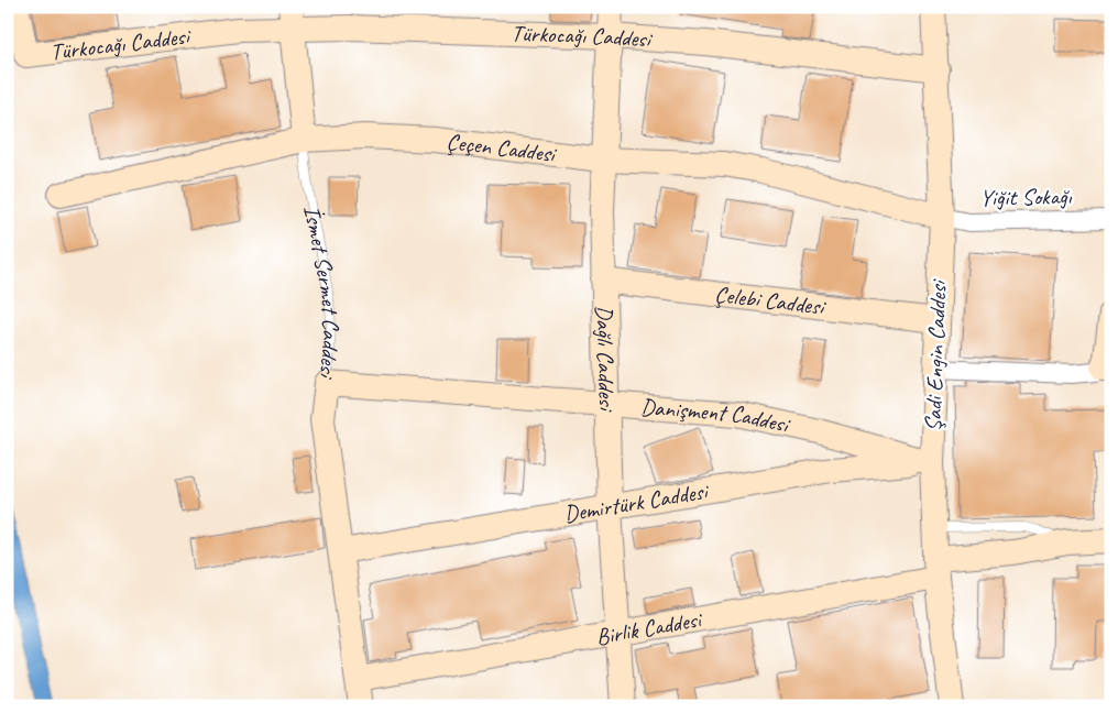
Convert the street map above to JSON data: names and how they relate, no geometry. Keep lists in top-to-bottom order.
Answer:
{
  "streets": {
    "street": [
      "Türkocağı Caddesi",
      "Çeçen Caddesi",
      "Yiğit Sokağı",
      "İsmet Sermet Caddesi",
      "Çelebi Caddesi",
      "Dağlı Caddesi",
      "Şadi Engin Caddesi",
      "Danişment Caddesi",
      "Demirtürk Caddesi",
      "Birlik Caddesi"
    ]
  },
  "crossings": [
    ["Türkocağı Caddesi", "İsmet Sermet Caddesi"],
    ["Türkocağı Caddesi", "Dağlı Caddesi"],
    ["Türkocağı Caddesi", "Şadi Engin Caddesi"],
    ["Çeçen Caddesi", "Yiğit Sokağı"],
    ["Çeçen Caddesi", "İsmet Sermet Caddesi"],
    ["Çeçen Caddesi", "Dağlı Caddesi"],
    ["Çeçen Caddesi", "Şadi Engin Caddesi"],
    ["Yiğit Sokağı", "Şadi Engin Caddesi"],
    ["İsmet Sermet Caddesi", "Danişment Caddesi"],
    ["İsmet Sermet Caddesi", "Demirtürk Caddesi"],
    ["İsmet Sermet Caddesi", "Birlik Caddesi"],
    ["Çelebi Caddesi", "Dağlı Caddesi"],
    ["Çelebi Caddesi", "Şadi Engin Caddesi"],
    ["Dağlı Caddesi", "Danişment Caddesi"],
    ["Dağlı Caddesi", "Demirtürk Caddesi"],
    ["Dağlı Caddesi", "Birlik Caddesi"],
    ["Şadi Engin Caddesi", "Danişment Caddesi"],
    ["Şadi Engin Caddesi", "Demirtürk Caddesi"],
    ["Şadi Engin Caddesi", "Birlik Caddesi"],
    ["Danişment Caddesi", "Demirtürk Caddesi"]
  ]
}
